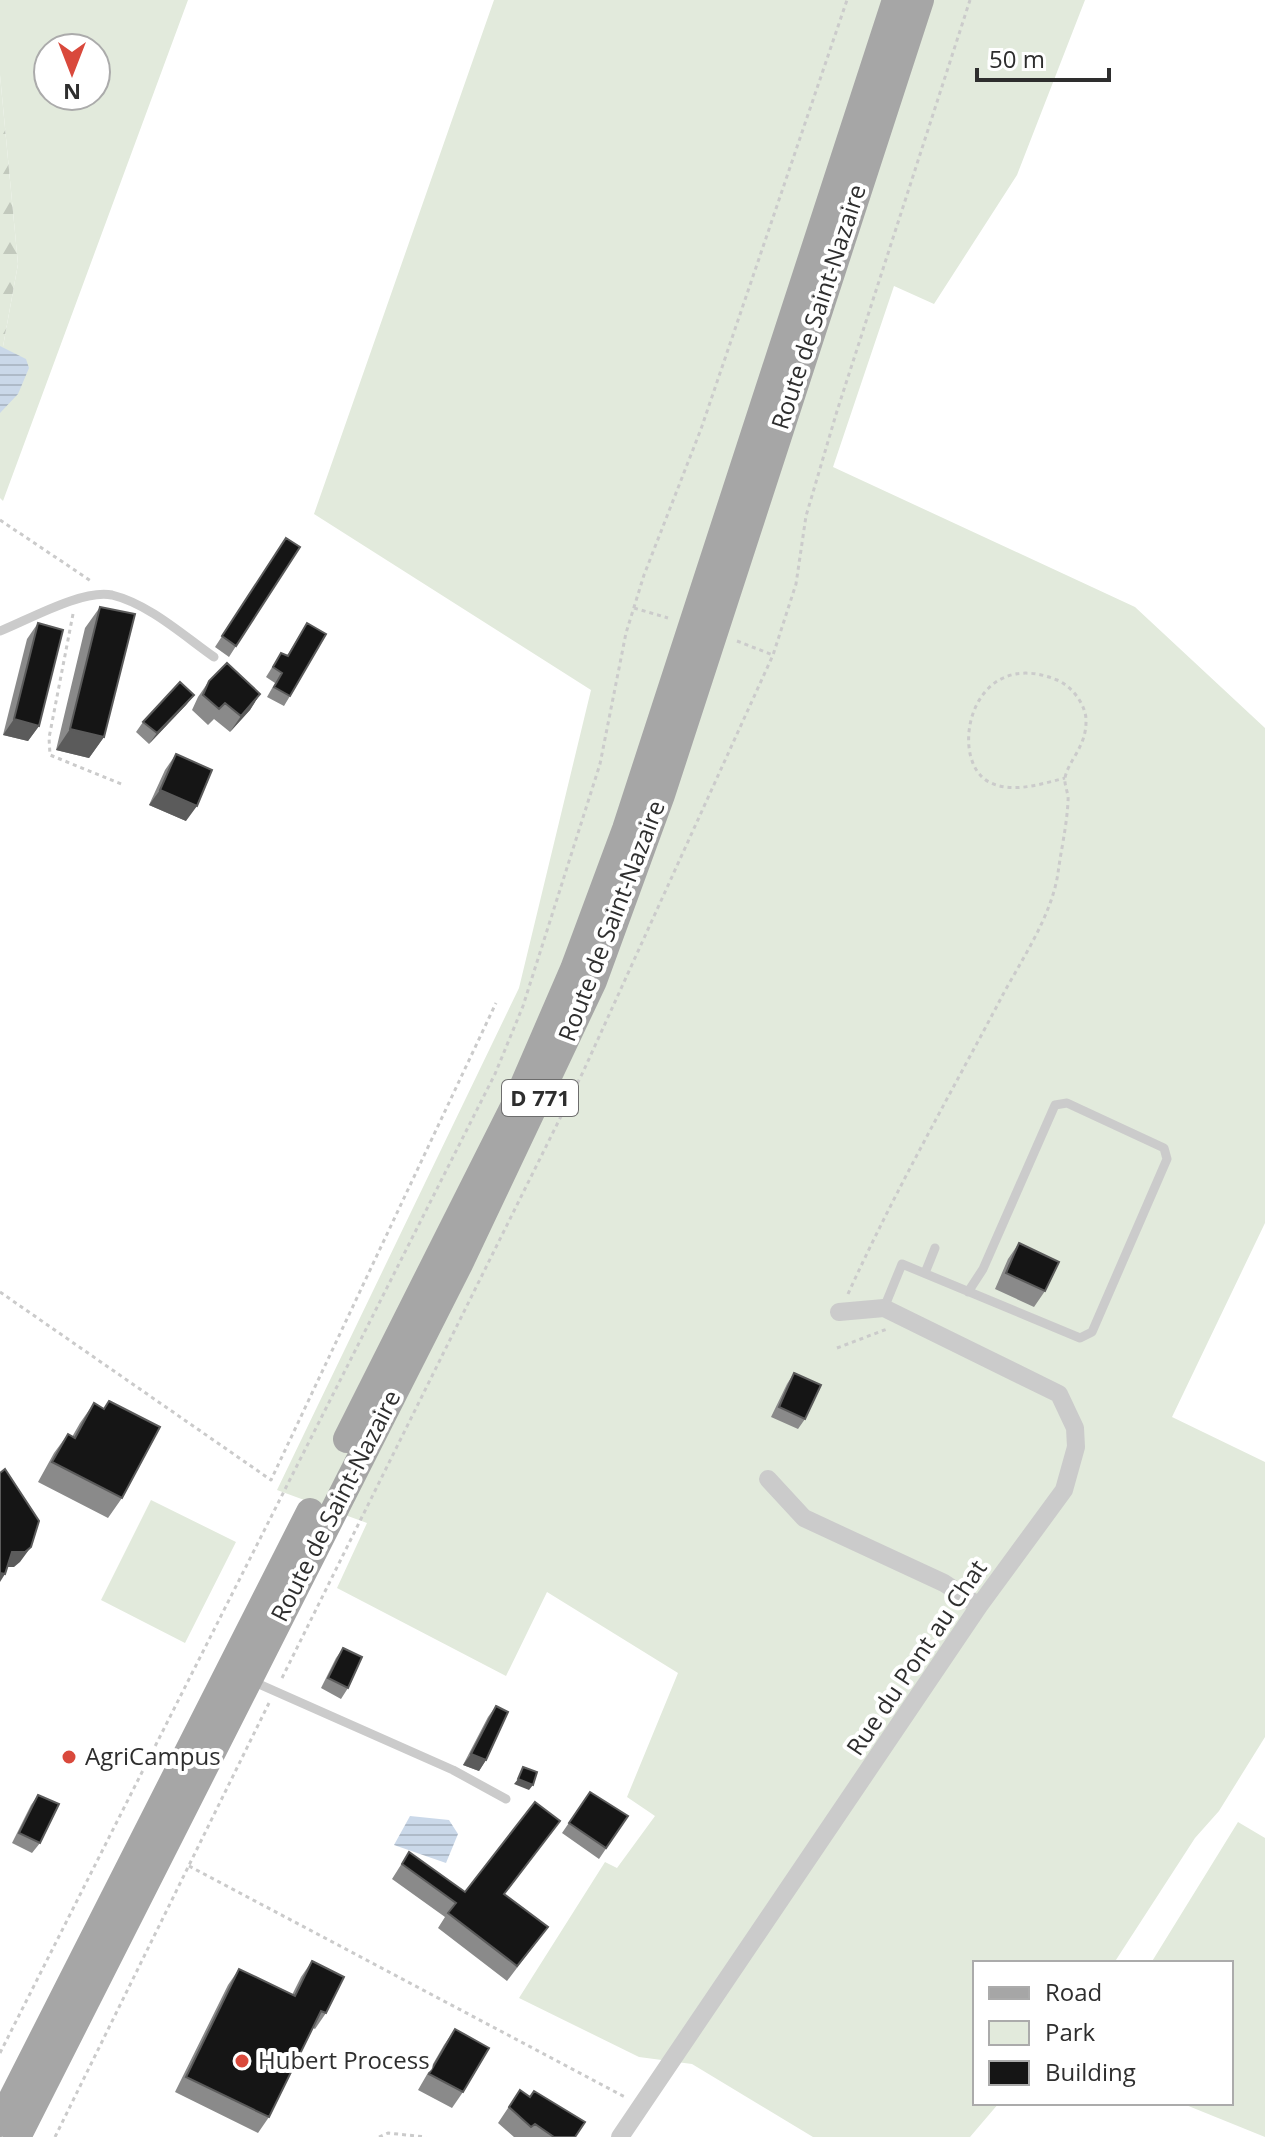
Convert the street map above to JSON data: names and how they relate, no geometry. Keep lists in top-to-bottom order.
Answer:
{
  "streets": {
    "main road": ["Route de Saint-Nazaire", "D 771"],
    "street": ["Rue du Pont au Chat"]
  },
  "places": ["AgriCampus", "Hubert Process"],
  "legend": ["Road", "Park", "Building"],
  "scale_bar": "50 m",
  "north": "bottom"
}
